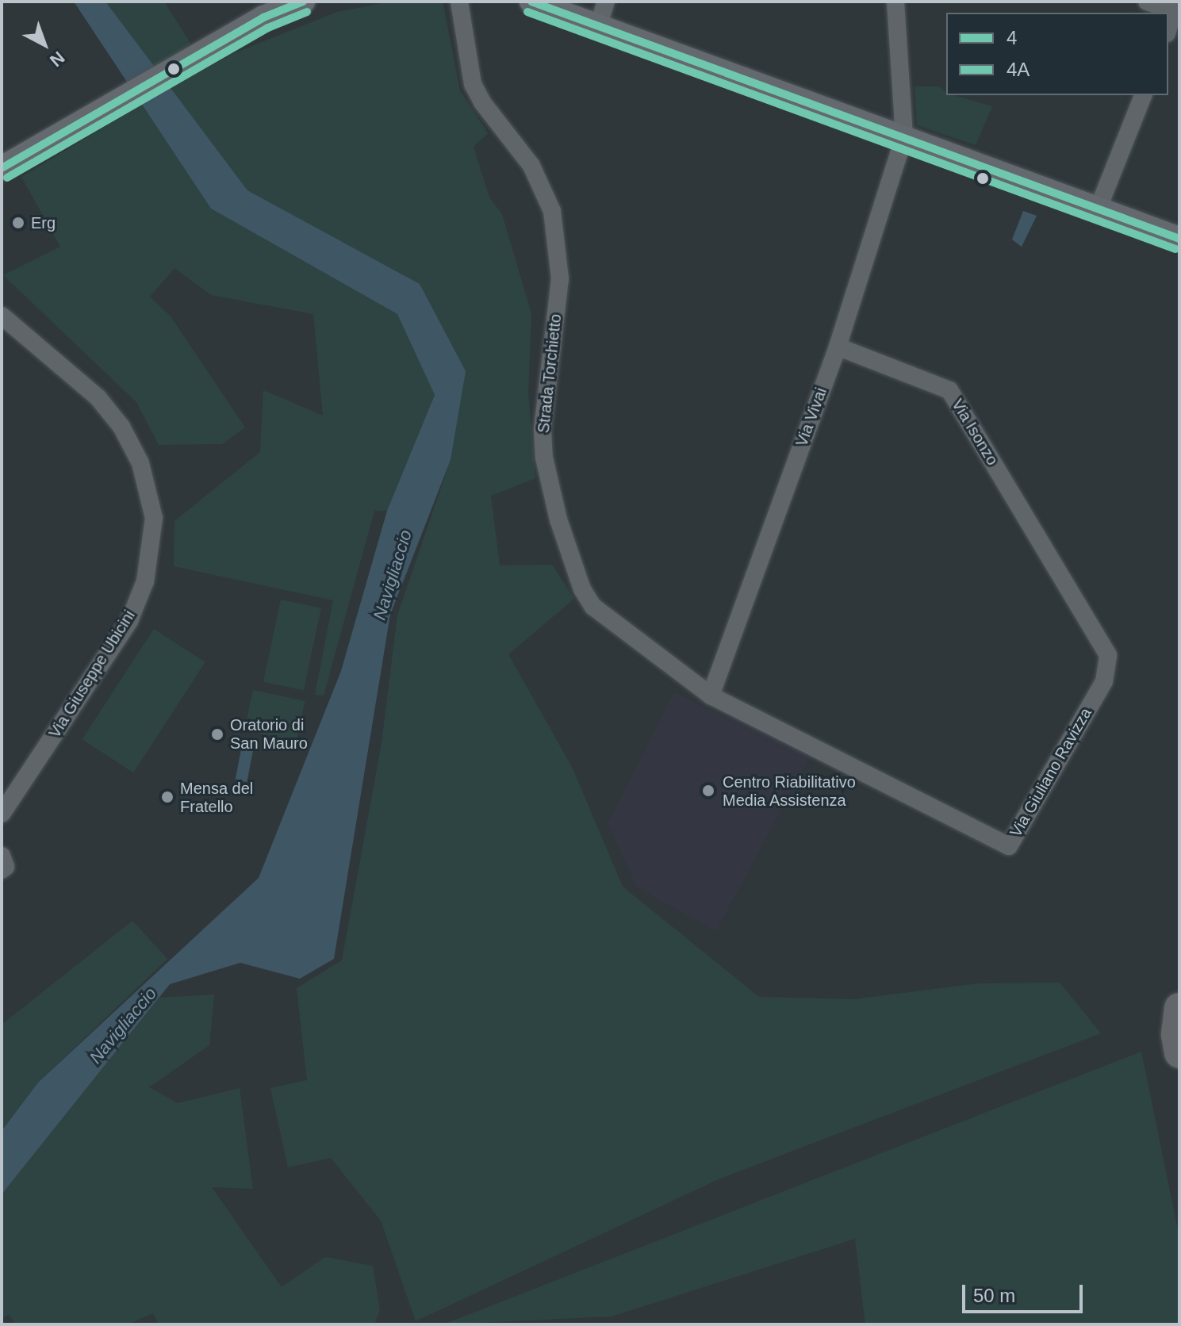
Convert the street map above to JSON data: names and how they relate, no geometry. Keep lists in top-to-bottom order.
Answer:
{
  "streets": {
    "street": [
      "Strada Torchietto",
      "Via Vivai",
      "Via Isonzo",
      "Via Giuseppe Ubicini",
      "Via Giuliano Ravizza"
    ]
  },
  "crossings": [
    ["Strada Torchietto", "Via Vivai"],
    ["Strada Torchietto", "Via Giuliano Ravizza"],
    ["Via Vivai", "Via Isonzo"],
    ["Via Isonzo", "Via Giuliano Ravizza"]
  ],
  "water": ["Navigliaccio"],
  "places": [
    "Erg",
    "Oratorio di San Mauro",
    "Centro Riabilitativo Media Assistenza",
    "Mensa del Fratello"
  ],
  "lines": ["transit line 4", "transit line 4A"],
  "legend": ["4", "4A"],
  "scale_bar": "50 m",
  "north": "bottom right"
}
